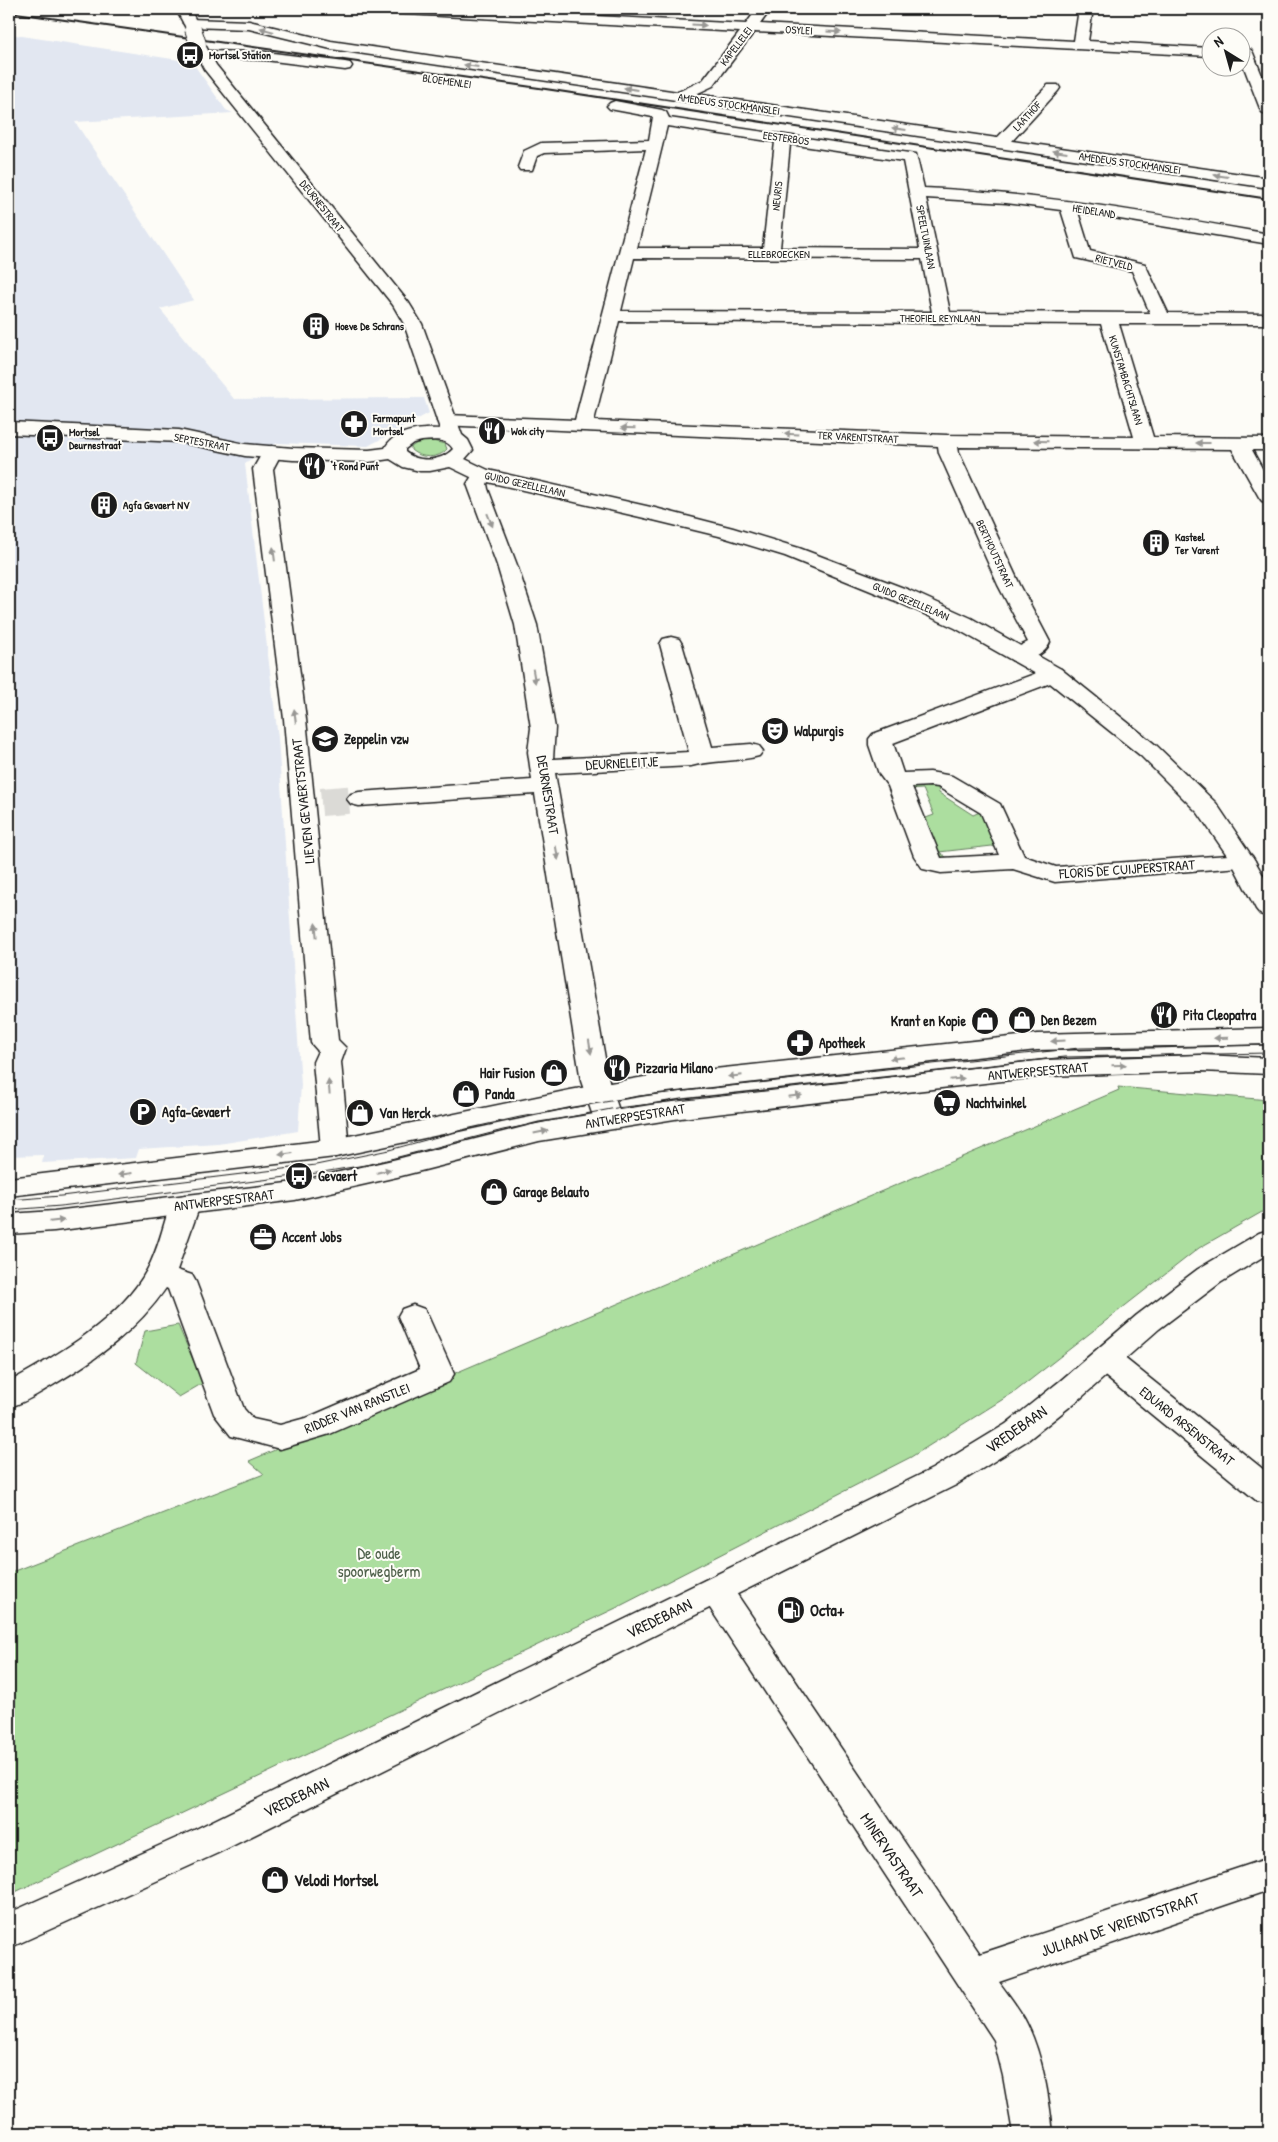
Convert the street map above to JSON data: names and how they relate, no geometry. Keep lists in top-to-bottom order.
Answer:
{
  "streets": {
    "street": [
      "OSYLEI",
      "KAPELLELEI",
      "AMEDEUS STOCKMANSLEI",
      "LAATHOF",
      "EESTERBOS",
      "NEURIS",
      "DEURNESTRAAT",
      "HEIDELAND",
      "SPEELTUINLAAN",
      "ELLEBROECKEN",
      "RIETVELD",
      "THEOFIEL REYNLAAN",
      "KUNSTAMBACHTSLAAN",
      "TER VARENTSTRAAT",
      "SEPTESTRAAT",
      "GUIDO GEZELLELAAN",
      "BERTHOUTSTRAAT",
      "DEURNELEITJE",
      "LIEVEN GEVAERTSTRAAT",
      "FLORIS DE CUIJPERSTRAAT",
      "ANTWERPSESTRAAT",
      "RIDDER VAN RANSTLEI",
      "EDUARD ARSENSTRAAT",
      "VREDEBAAN",
      "MINERVASTRAAT",
      "JULIAAN DE VRIENDTSTRAAT"
    ]
  },
  "crossings": [
    ["OSYLEI", "KAPELLELEI"],
    ["KAPELLELEI", "AMEDEUS STOCKMANSLEI"],
    ["AMEDEUS STOCKMANSLEI", "LAATHOF"],
    ["AMEDEUS STOCKMANSLEI", "DEURNESTRAAT"],
    ["EESTERBOS", "NEURIS"],
    ["EESTERBOS", "SPEELTUINLAAN"],
    ["NEURIS", "ELLEBROECKEN"],
    ["DEURNESTRAAT", "TER VARENTSTRAAT"],
    ["DEURNESTRAAT", "GUIDO GEZELLELAAN"],
    ["DEURNESTRAAT", "DEURNELEITJE"],
    ["DEURNESTRAAT", "ANTWERPSESTRAAT"],
    ["HEIDELAND", "SPEELTUINLAAN"],
    ["HEIDELAND", "RIETVELD"],
    ["SPEELTUINLAAN", "ELLEBROECKEN"],
    ["SPEELTUINLAAN", "THEOFIEL REYNLAAN"],
    ["RIETVELD", "THEOFIEL REYNLAAN"],
    ["THEOFIEL REYNLAAN", "KUNSTAMBACHTSLAAN"],
    ["KUNSTAMBACHTSLAAN", "TER VARENTSTRAAT"],
    ["TER VARENTSTRAAT", "BERTHOUTSTRAAT"],
    ["SEPTESTRAAT", "LIEVEN GEVAERTSTRAAT"],
    ["GUIDO GEZELLELAAN", "BERTHOUTSTRAAT"],
    ["GUIDO GEZELLELAAN", "FLORIS DE CUIJPERSTRAAT"],
    ["LIEVEN GEVAERTSTRAAT", "ANTWERPSESTRAAT"],
    ["EDUARD ARSENSTRAAT", "VREDEBAAN"],
    ["VREDEBAAN", "MINERVASTRAAT"],
    ["MINERVASTRAAT", "JULIAAN DE VRIENDTSTRAAT"]
  ],
  "one_way": [
    "AMEDEUS STOCKMANSLEI",
    "DEURNESTRAAT",
    "TER VARENTSTRAAT",
    "LIEVEN GEVAERTSTRAAT"
  ],
  "parks": ["De oude spoorwegberm"],
  "places": {
    "bus stop": ["Mortsel Station", "Mortsel Deurnestraat", "Gevaert"],
    "building": ["Hoeve De Schrans", "Agfa Gevaert NV", "Kasteel Ter Varent"],
    "pharmacy": ["Farmapunt Mortsel", "Apotheek"],
    "restaurant": [
      "Wok city",
      "'t Rond Punt",
      "Pita Cleopatra",
      "Pizzaria Milano"
    ],
    "theatre": ["Walpurgis"],
    "school or university": ["Zeppelin vzw"],
    "shop": [
      "Den Bezem",
      "Krant en Kopie",
      "Hair Fusion",
      "Panda",
      "Van Herck",
      "Garage Belauto",
      "Velodi Mortsel"
    ],
    "supermarket": ["Nachtwinkel"],
    "parking": ["Agfa-Gevaert"],
    "office": ["Accent Jobs"],
    "fuel station": ["Octa+"]
  },
  "north": "top left"
}
